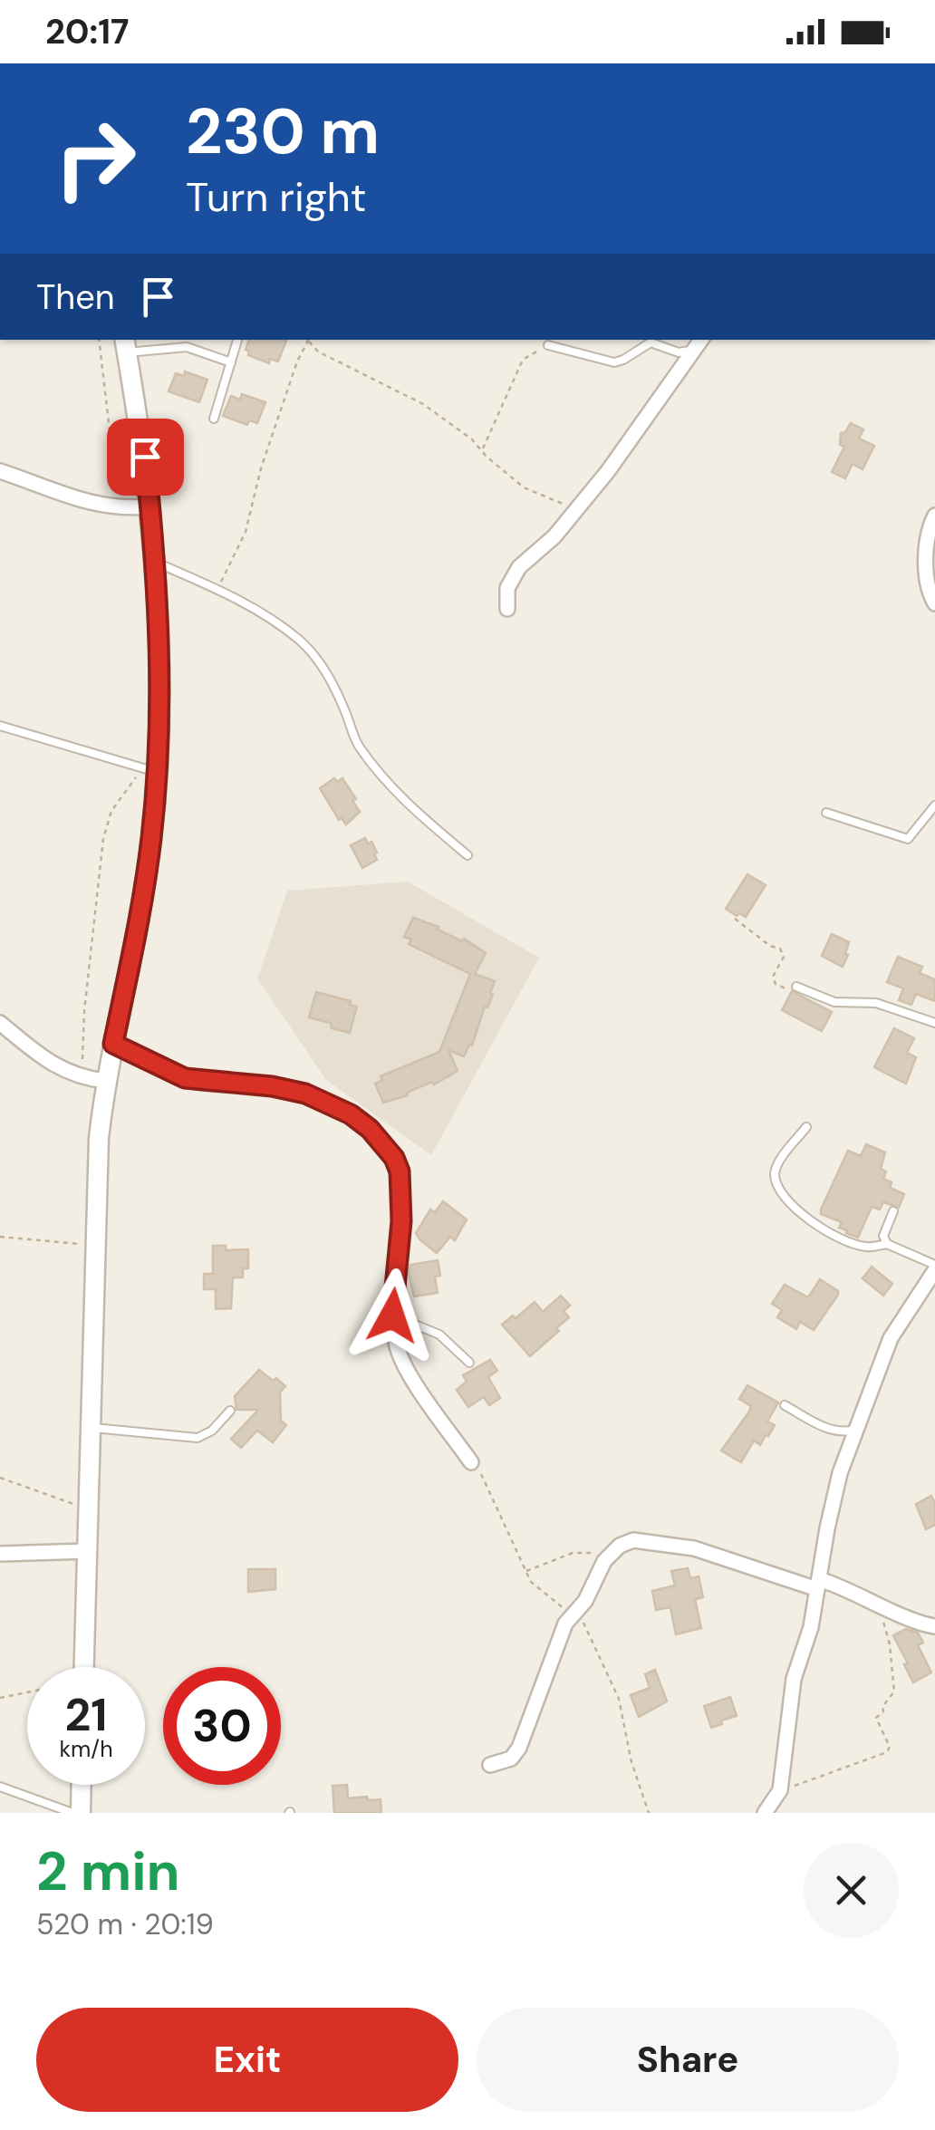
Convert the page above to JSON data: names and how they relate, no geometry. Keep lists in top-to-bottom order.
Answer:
{
  "page": {
    "status": "20:17",
    "turn": ["230 m", "Turn right"],
    "then": "Then",
    "speed": "21 km/h",
    "limit": "30",
    "heading": ["2 min", "520 m · 20:19"],
    "buttons": ["Exit", "Share"]
  }
}
